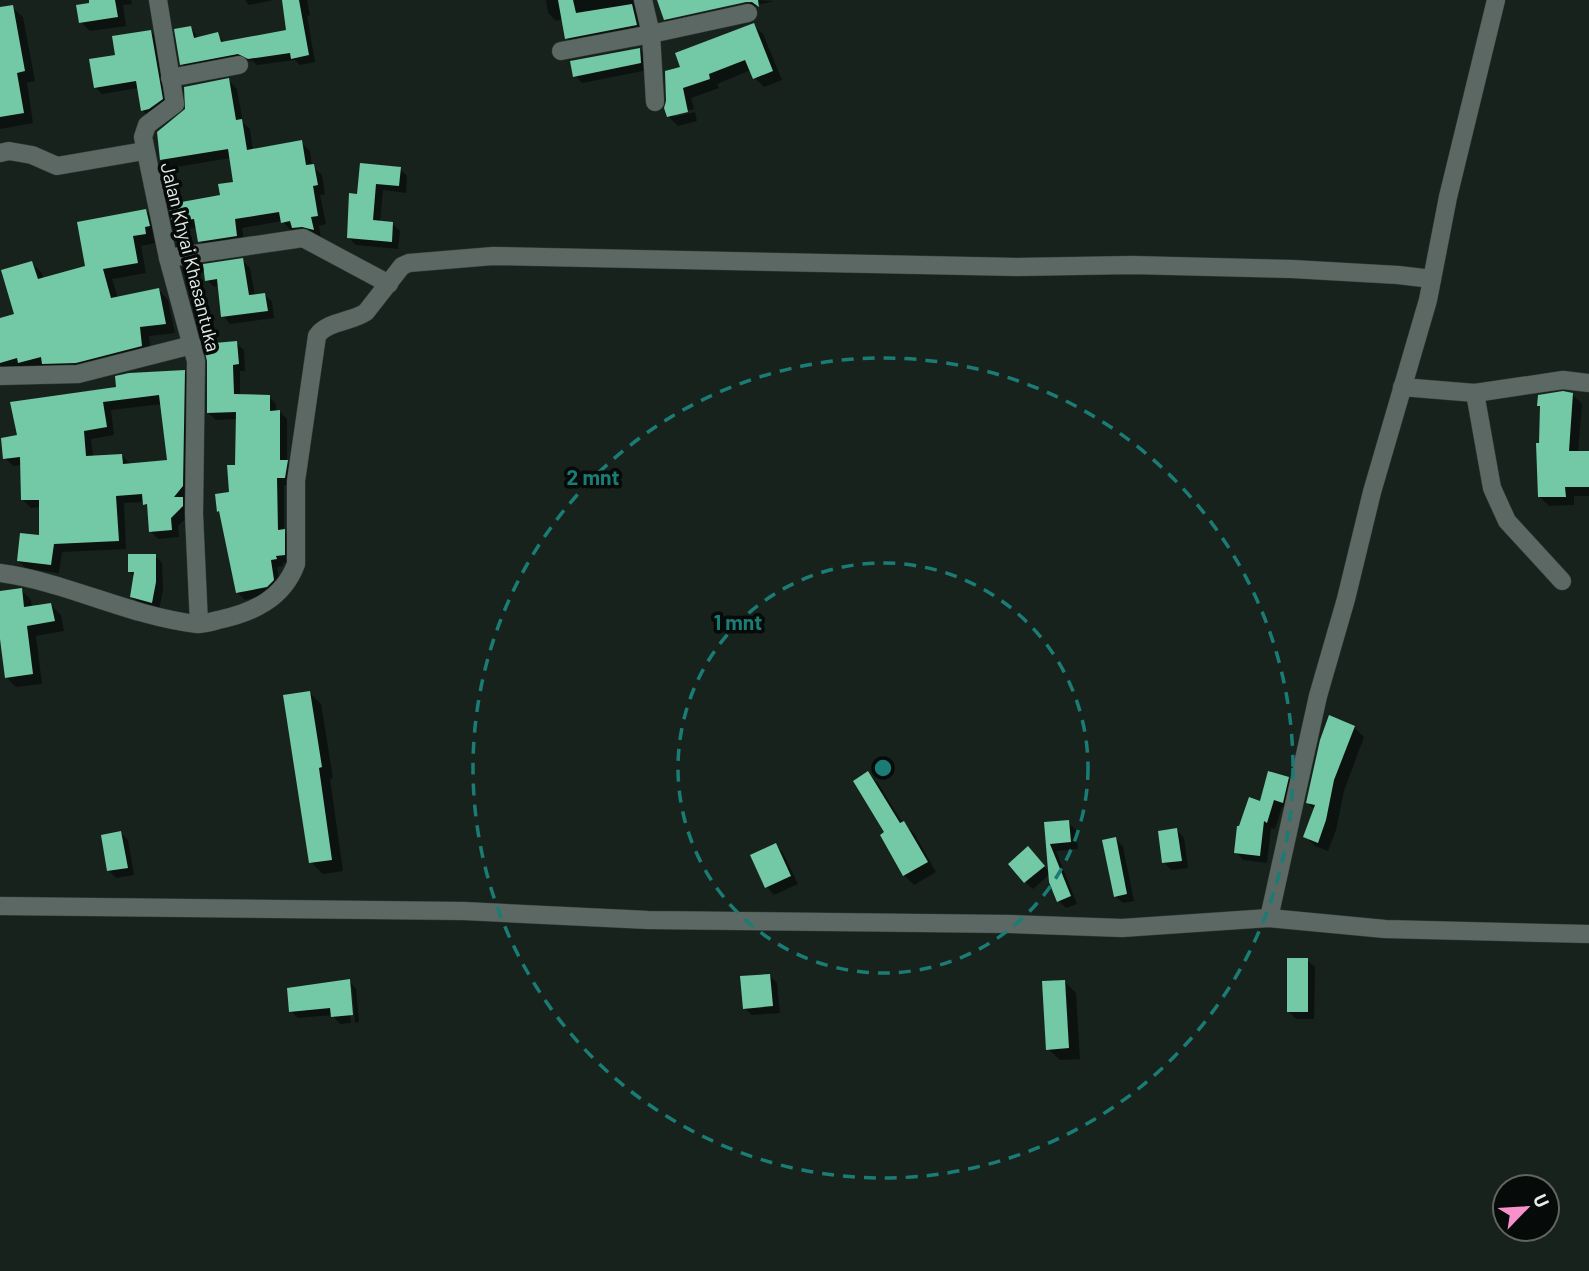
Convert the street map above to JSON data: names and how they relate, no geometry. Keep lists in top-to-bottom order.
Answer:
{
  "streets": {
    "street": ["Jalan Khyai Khasantuka"]
  },
  "north": "top right",
  "rings": ["2 mnt", "1 mnt"]
}
